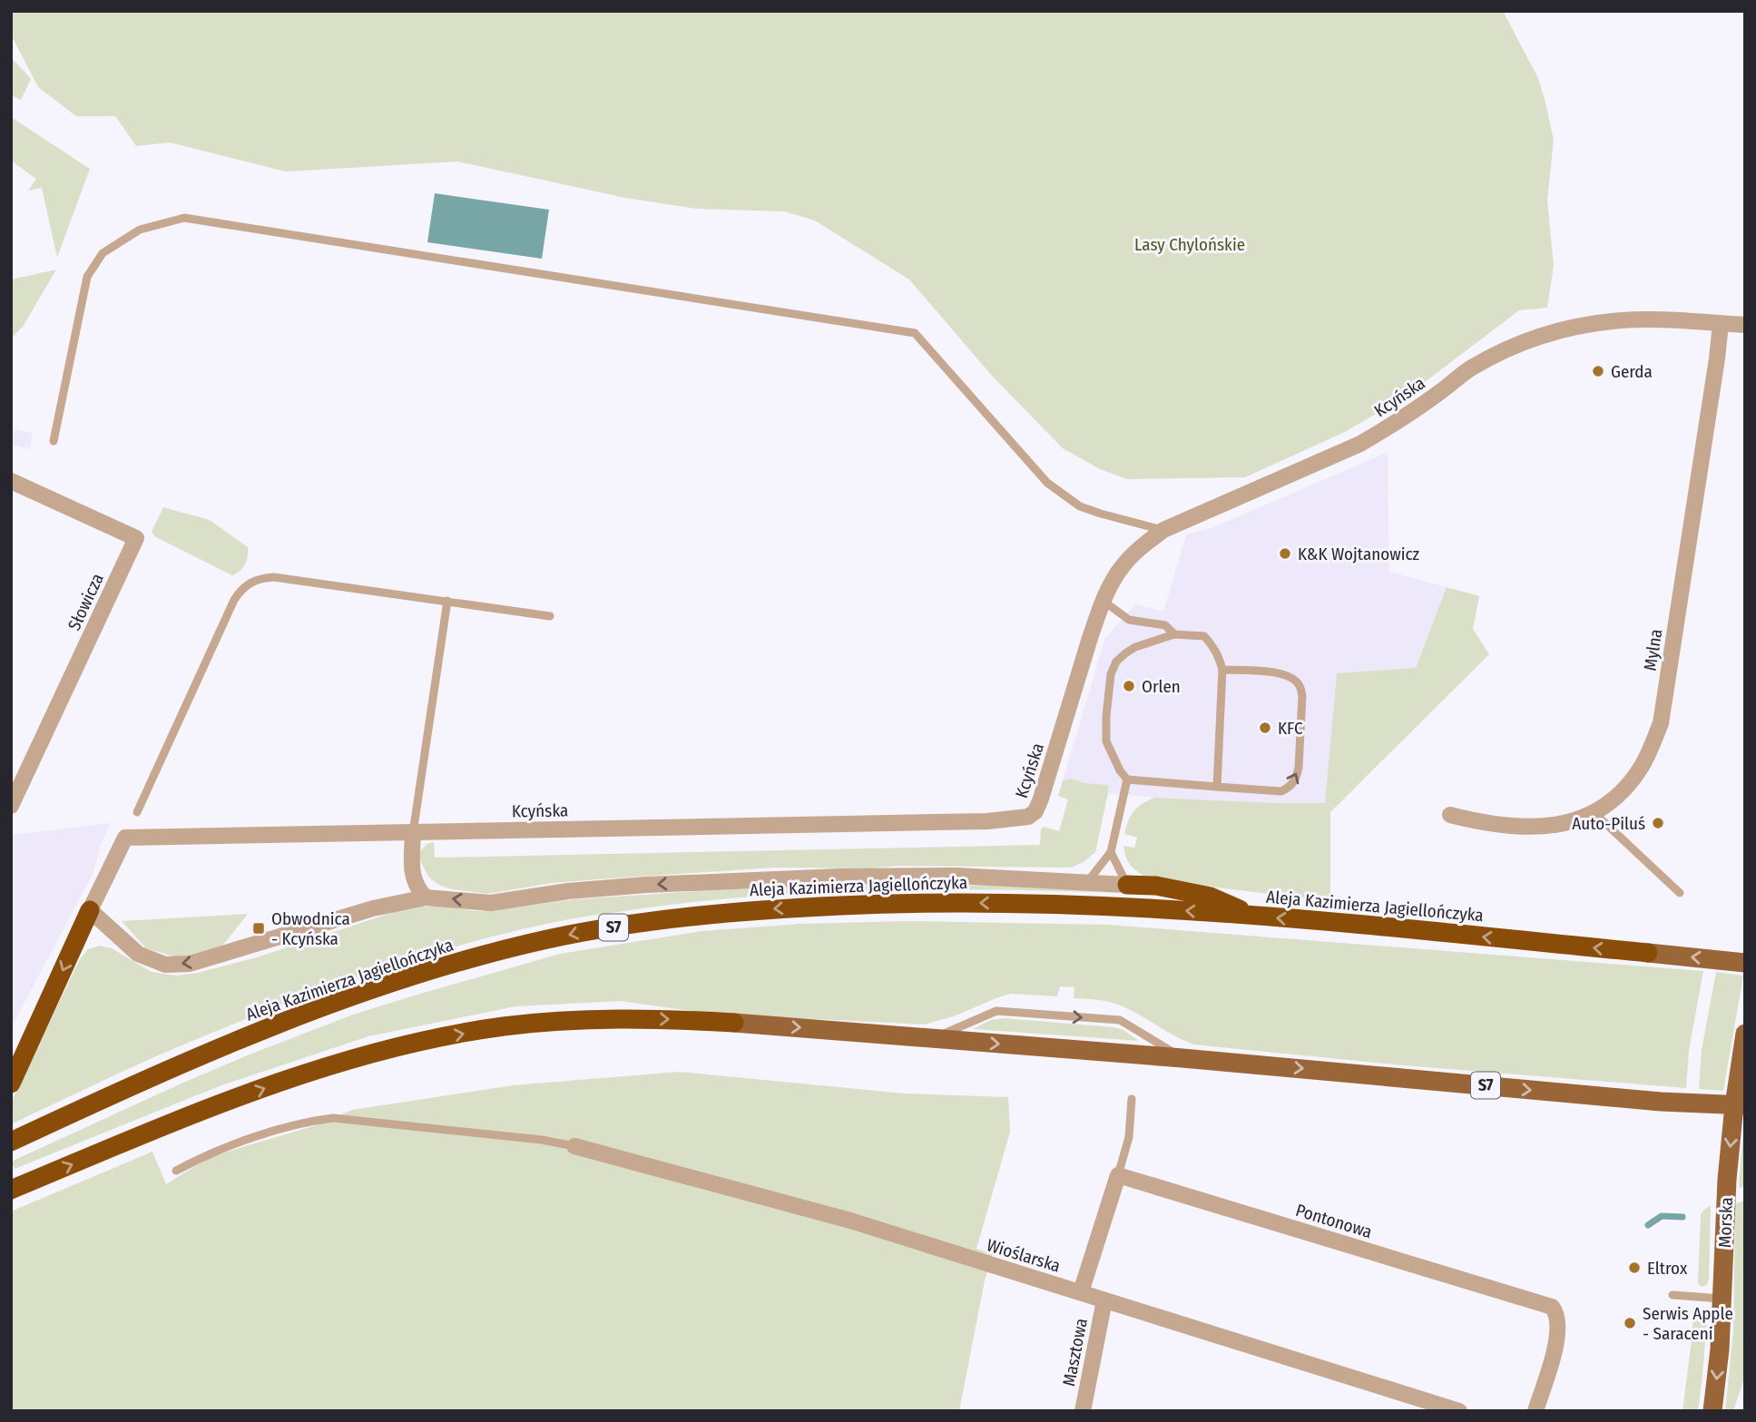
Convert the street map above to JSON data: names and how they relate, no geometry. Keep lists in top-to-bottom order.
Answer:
{
  "streets": {
    "highway": ["Aleja Kazimierza Jagiellończyka", "S7"],
    "main road": ["Morska"],
    "street": [
      "Kcyńska",
      "Słowicza",
      "Mylna",
      "Pontonowa",
      "Wioślarska",
      "Masztowa"
    ]
  },
  "crossings": [
    ["Kcyńska", "Mylna"],
    ["S7", "Morska"],
    ["Wioślarska", "Masztowa"]
  ],
  "one_way": ["Morska"],
  "parks": ["Lasy Chylońskie"],
  "places": {
    "other": [
      "Gerda",
      "K&K Wojtanowicz",
      "Orlen",
      "KFC",
      "Auto-Piluś",
      "Eltrox",
      "Serwis Apple - Saraceni"
    ],
    "transit": ["Obwodnica - Kcyńska"]
  }
}
